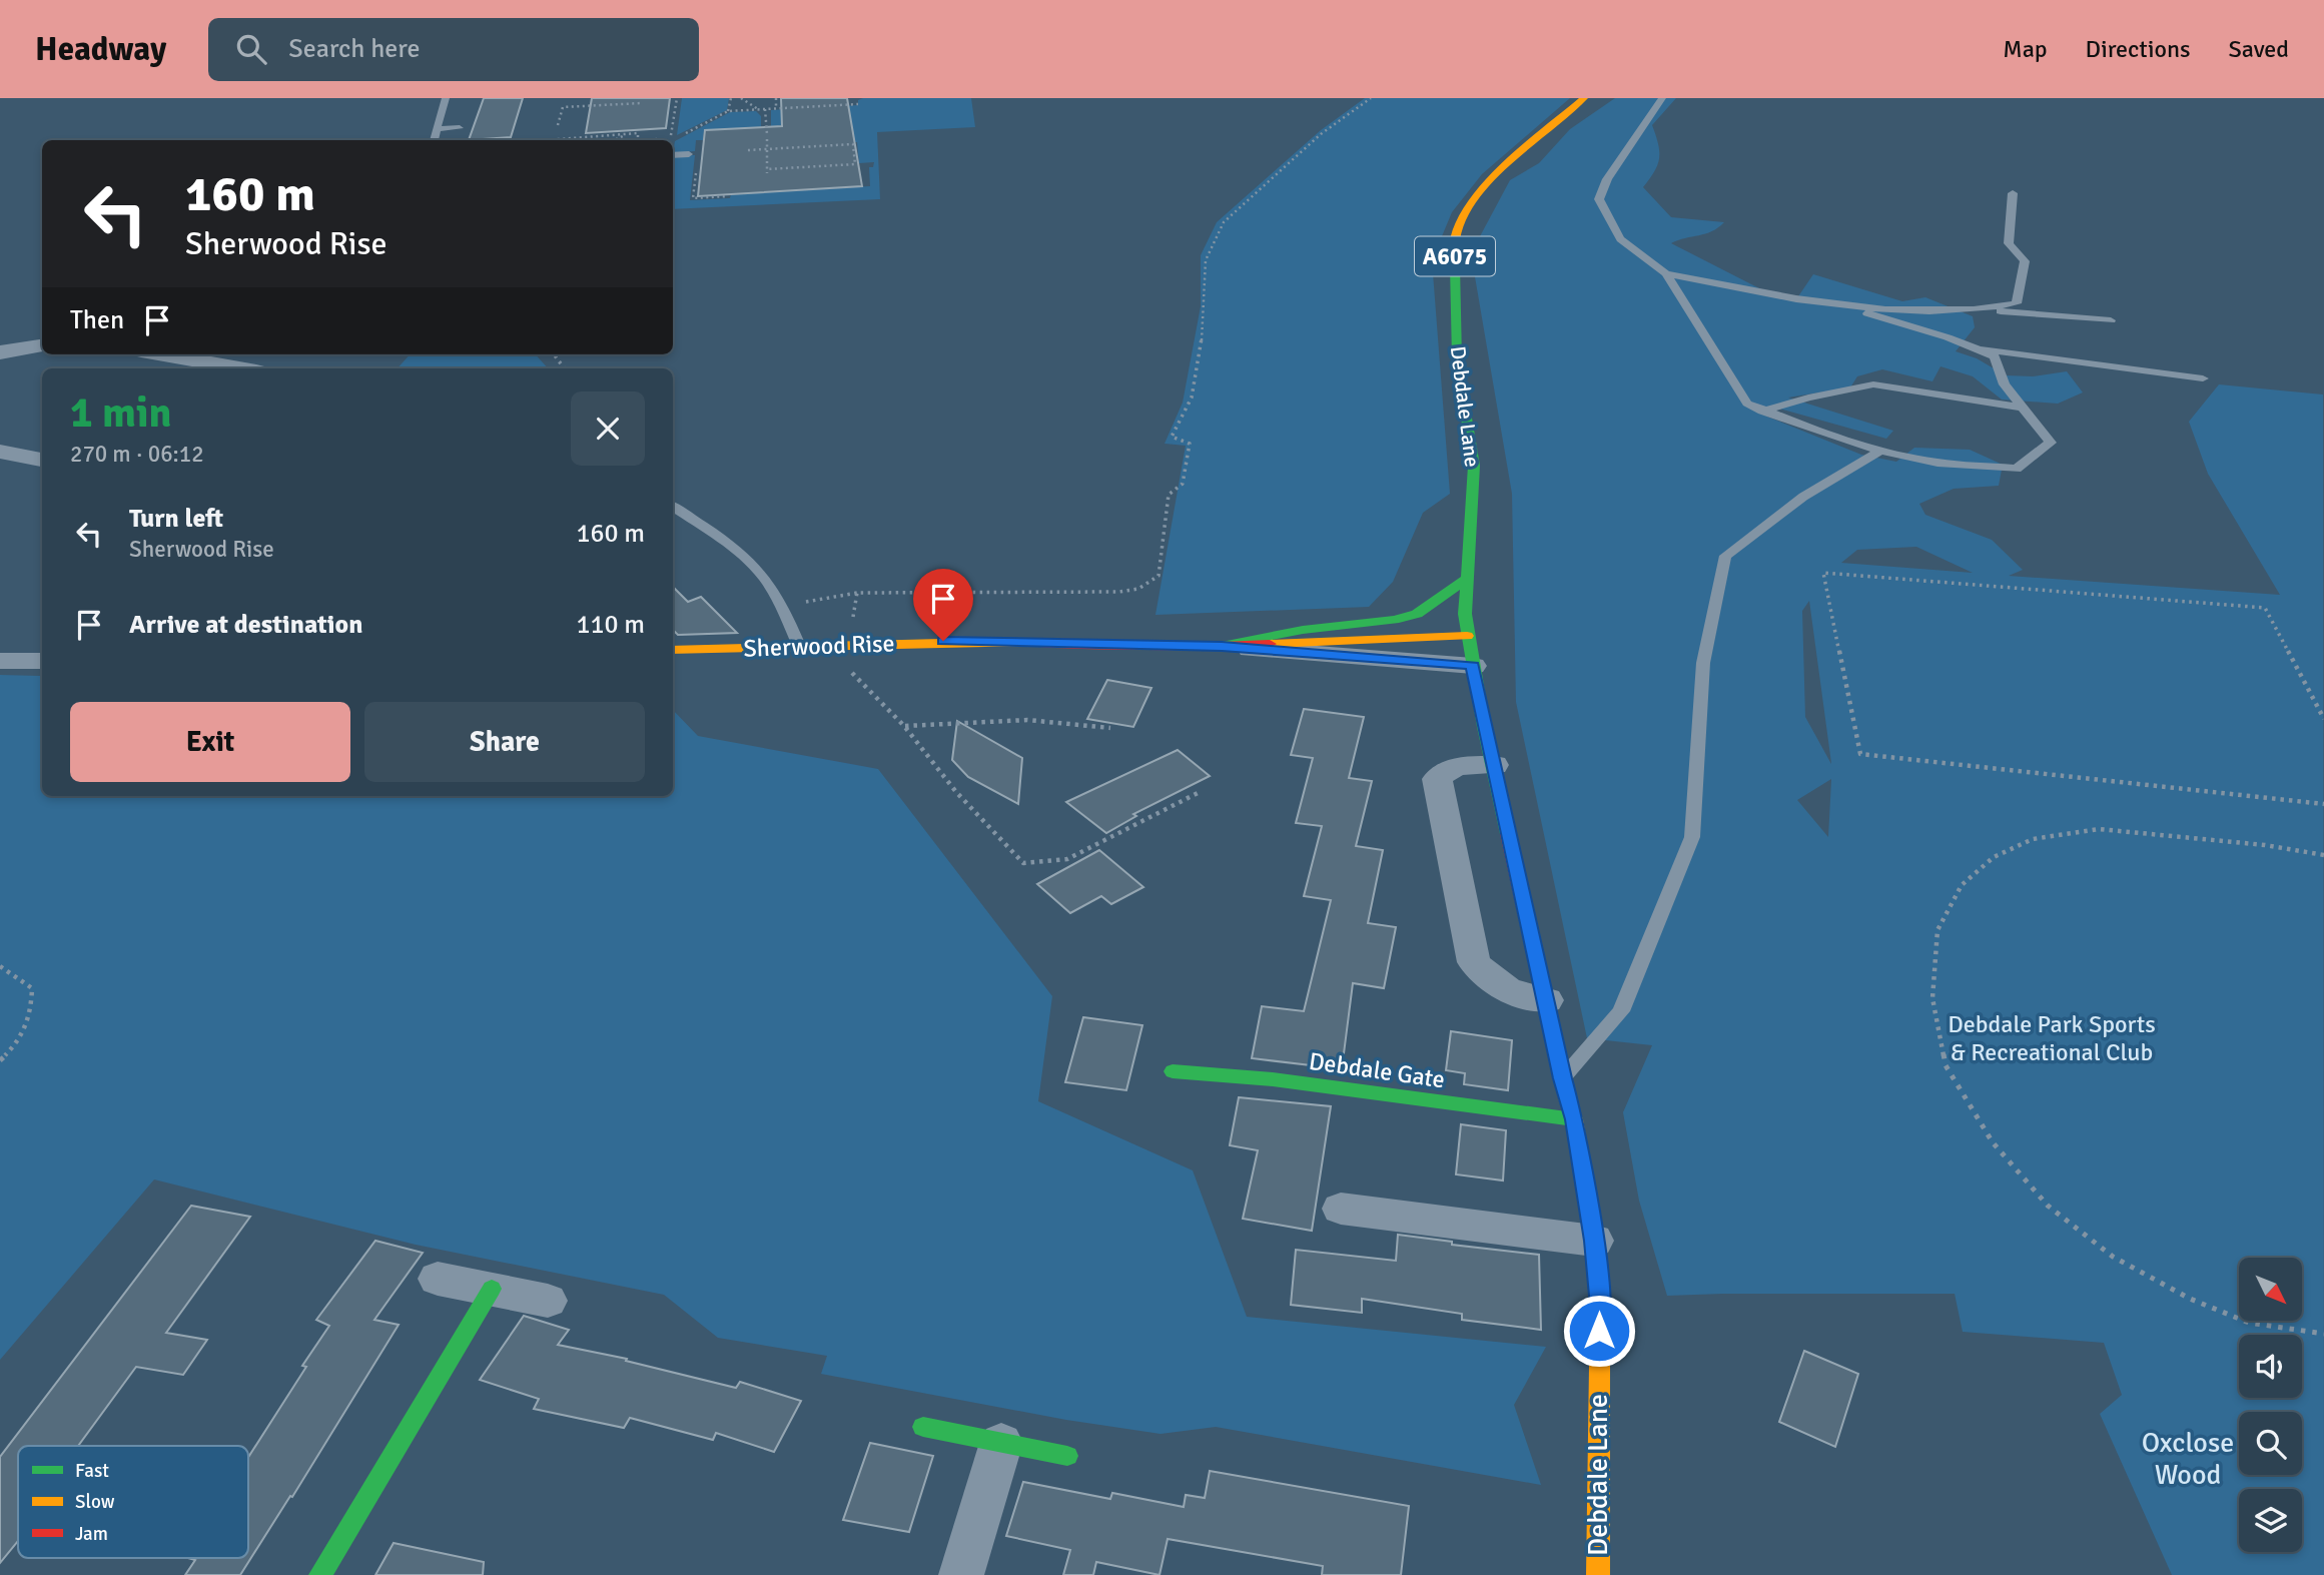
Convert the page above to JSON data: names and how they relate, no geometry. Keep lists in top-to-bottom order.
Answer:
{
  "streets": {
    "main road": [
      "A6075",
      "Debdale Lane",
      "Sherwood Rise",
      "Debdale Gate"
    ]
  },
  "crossings": [
    ["Debdale Lane", "Sherwood Rise"],
    ["Debdale Lane", "Debdale Gate"]
  ],
  "parks": ["Debdale Park Sports & Recreational Club", "Oxclose Wood"],
  "legend": ["Fast", "Slow", "Jam"],
  "north": "bottom right",
  "page": {
    "header": "Headway",
    "search": "Search here",
    "nav": ["Map", "Directions", "Saved"],
    "turn": ["160 m", "Sherwood Rise"],
    "then": "Then",
    "heading": ["1 min", "270 m · 06:12"],
    "list": [
      {
        "name": "Turn left",
        "note": "Sherwood Rise",
        "value": "160 m"
      },
      {
        "name": "Arrive at destination",
        "value": "110 m"
      }
    ],
    "buttons": ["Exit", "Share"]
  }
}
